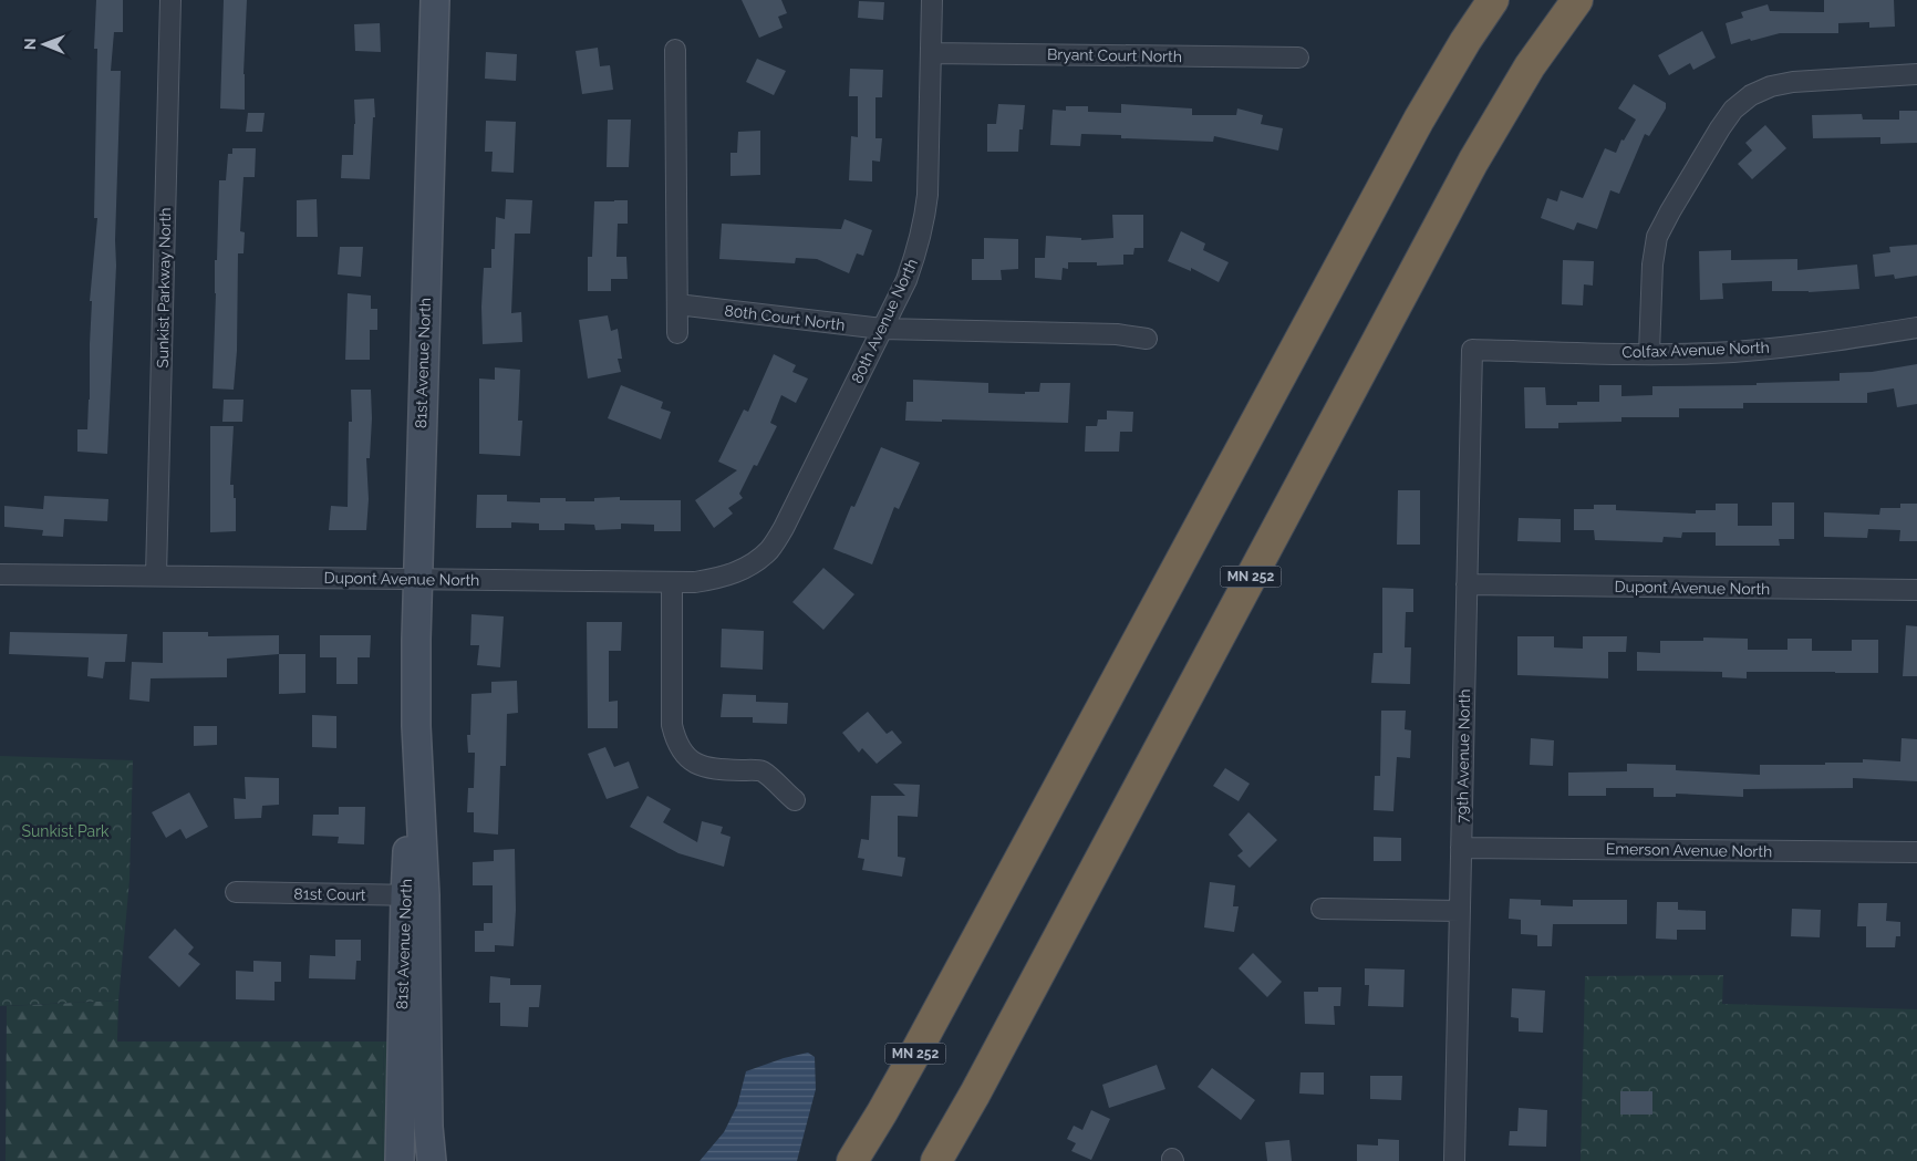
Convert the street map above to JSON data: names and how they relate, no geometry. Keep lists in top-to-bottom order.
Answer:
{
  "streets": {
    "highway": ["MN 252"],
    "street": [
      "Bryant Court North",
      "Sunkist Parkway North",
      "80th Court North",
      "80th Avenue North",
      "Colfax Avenue North",
      "81st Avenue North",
      "Dupont Avenue North",
      "79th Avenue North",
      "Emerson Avenue North",
      "81st Court"
    ]
  },
  "crossings": [
    ["Bryant Court North", "80th Avenue North"],
    ["Sunkist Parkway North", "Dupont Avenue North"],
    ["80th Court North", "80th Avenue North"],
    ["80th Avenue North", "Dupont Avenue North"],
    ["Colfax Avenue North", "79th Avenue North"],
    ["81st Avenue North", "Dupont Avenue North"],
    ["81st Avenue North", "81st Court"],
    ["Dupont Avenue North", "79th Avenue North"],
    ["79th Avenue North", "Emerson Avenue North"]
  ],
  "parks": ["Sunkist Park"],
  "north": "left"
}
